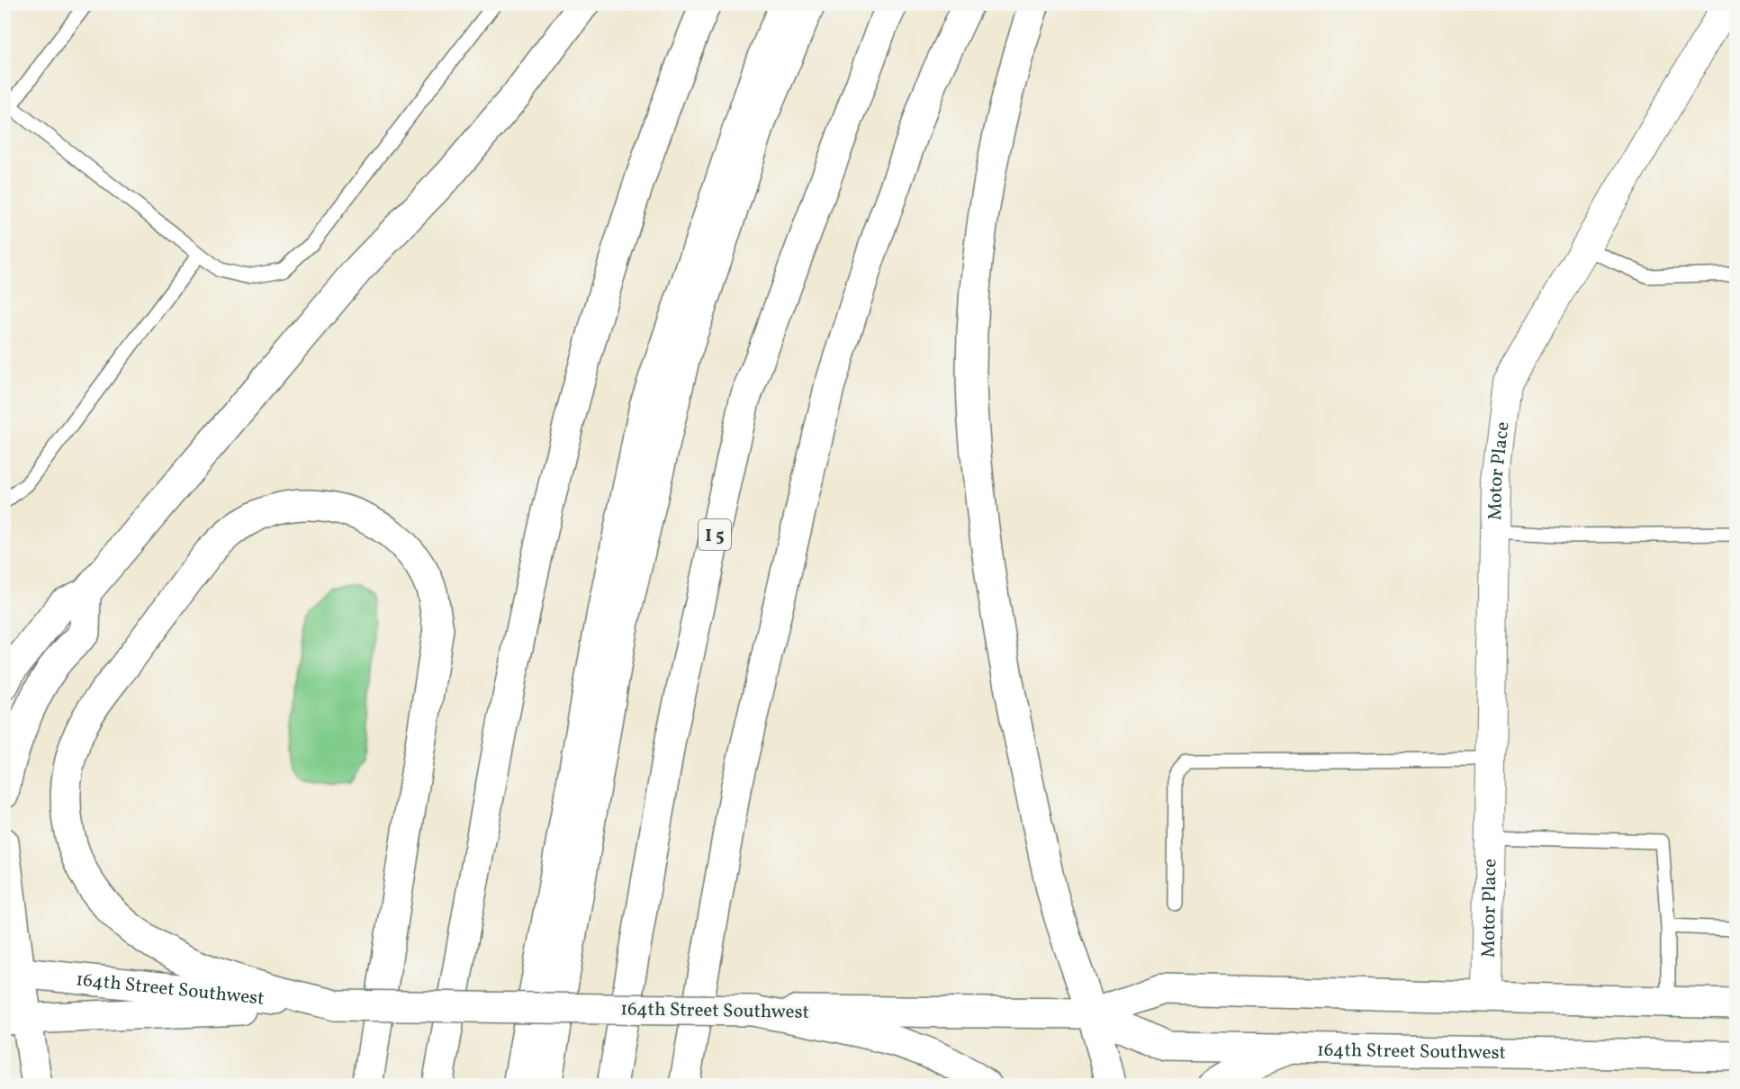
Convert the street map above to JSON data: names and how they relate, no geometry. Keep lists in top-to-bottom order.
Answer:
{
  "streets": {
    "main road": ["I 5", "164th Street Southwest"],
    "street": ["Motor Place"]
  },
  "crossings": [
    ["Motor Place", "164th Street Southwest"]
  ]
}
